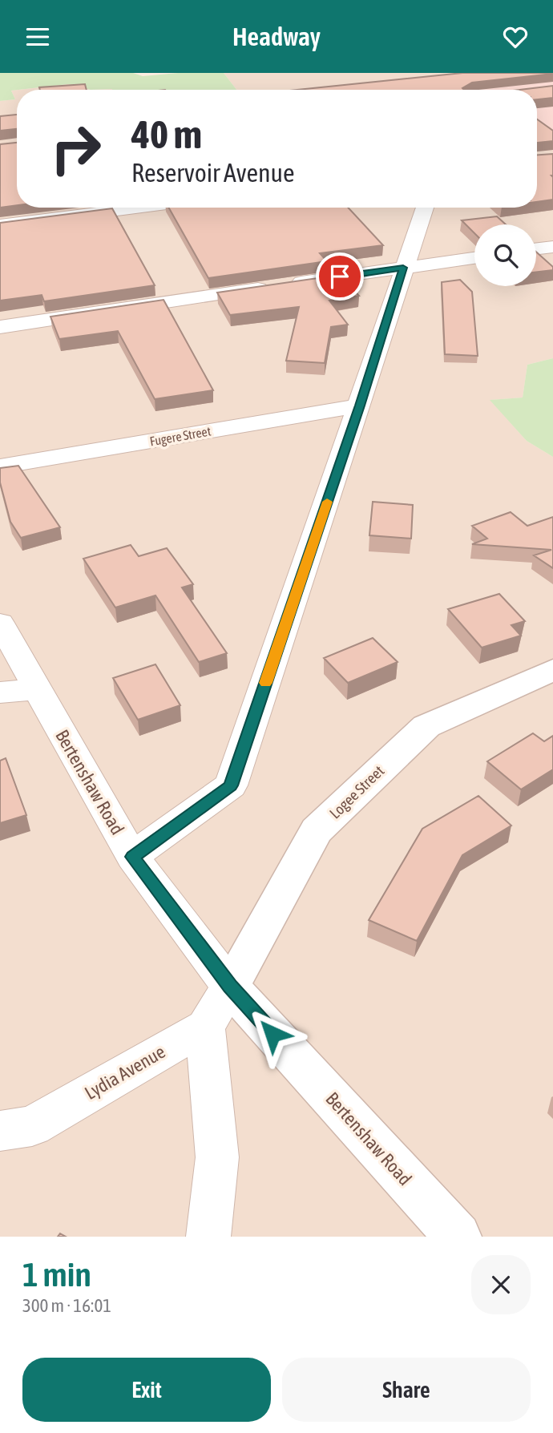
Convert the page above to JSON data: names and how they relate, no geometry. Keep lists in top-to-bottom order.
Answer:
{
  "streets": {
    "street": [
      "Fugere Street",
      "Bertenshaw Road",
      "Logee Street",
      "Lydia Avenue"
    ]
  },
  "crossings": [
    ["Bertenshaw Road", "Logee Street"],
    ["Bertenshaw Road", "Lydia Avenue"],
    ["Logee Street", "Lydia Avenue"]
  ],
  "page": {
    "header": "Headway",
    "turn": ["40 m", "Reservoir Avenue"],
    "heading": ["1 min", "300 m · 16:01"],
    "buttons": ["Exit", "Share"]
  }
}
